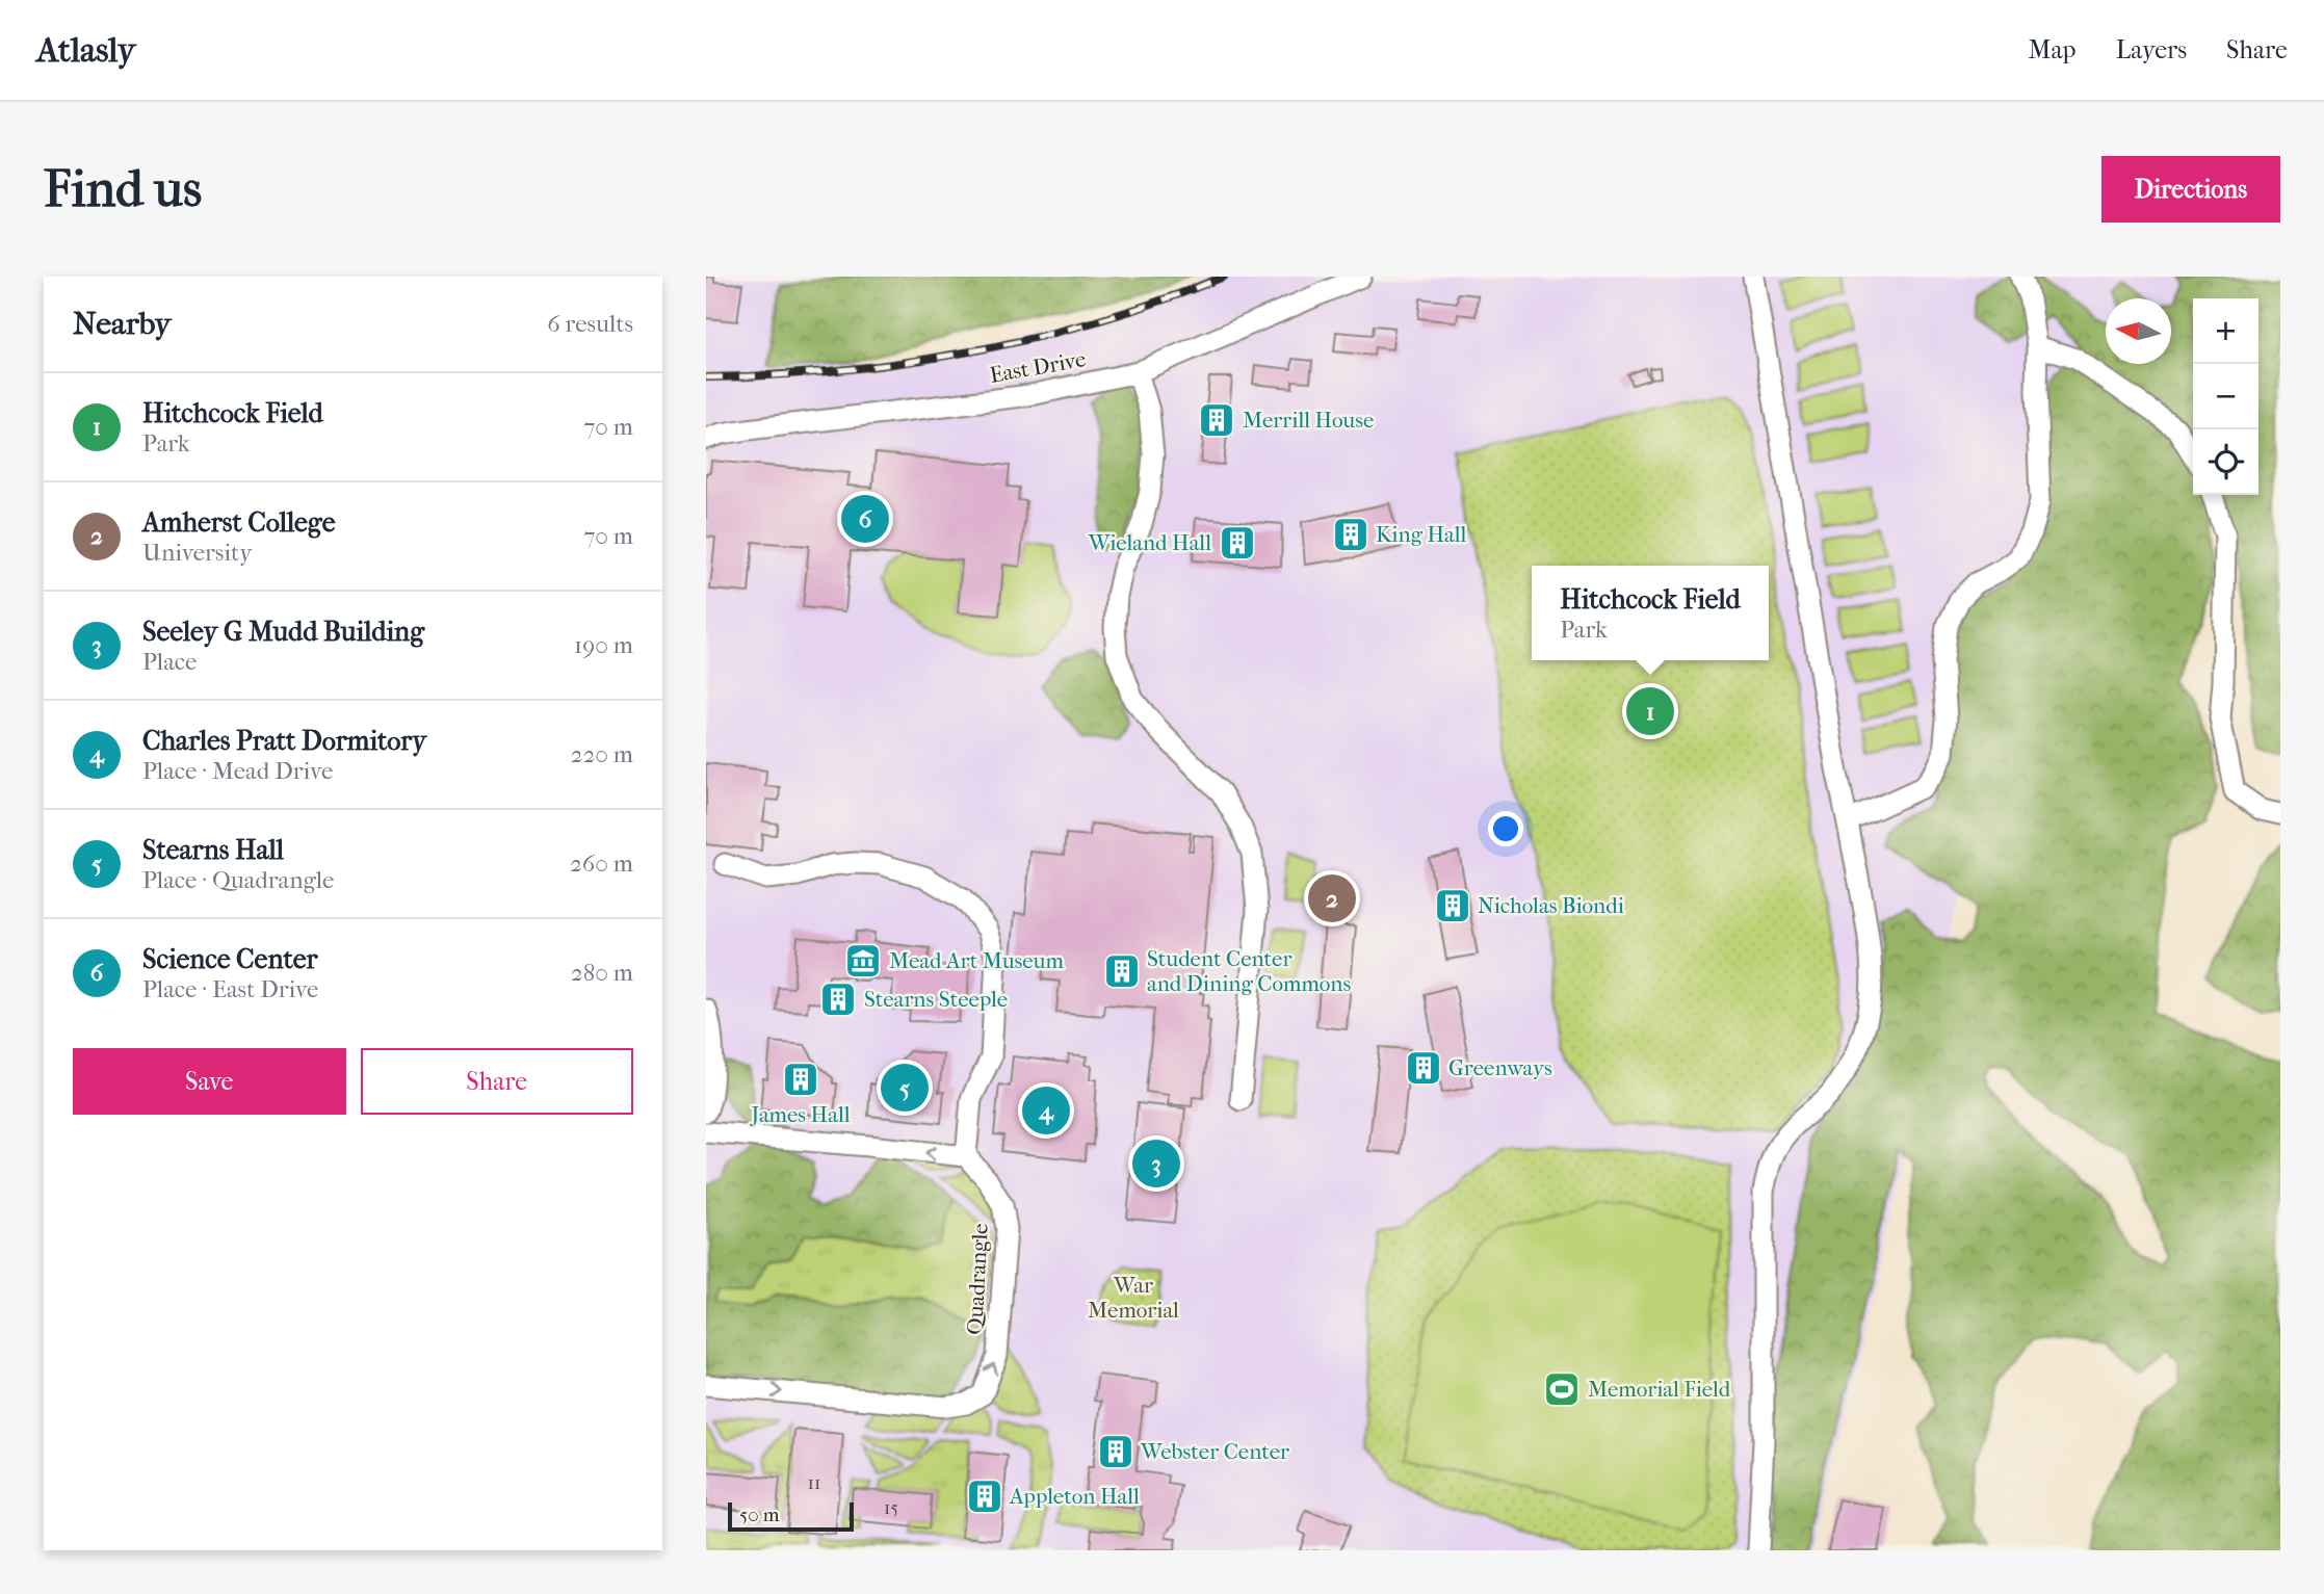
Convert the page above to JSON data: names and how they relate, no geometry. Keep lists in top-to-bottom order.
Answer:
{
  "streets": {
    "street": ["East Drive", "Quadrangle"]
  },
  "parks": ["War Memorial"],
  "places": {
    "building": [
      "Merrill House",
      "King Hall",
      "Wieland Hall",
      "Nicholas Biondi",
      "Student Center and Dining Commons",
      "Stearns Steeple",
      "Greenways",
      "James Hall",
      "Webster Center",
      "Appleton Hall"
    ],
    "museum": ["Mead Art Museum"],
    "sports": ["Memorial Field"]
  },
  "house_numbers": ["11", "15"],
  "scale_bar": "50 m",
  "north": "left",
  "page": {
    "header": "Atlasly",
    "nav": ["Map", "Layers", "Share"],
    "buttons": [
      "Directions",
      ["Save", "Share"]
    ],
    "title": "Find us",
    "heading": ["Nearby", "6 results"],
    "map_buttons": ["+", "−"],
    "list": [
      {
        "mark": "1",
        "name": "Hitchcock Field",
        "note": "Park",
        "value": "70 m"
      },
      {
        "mark": "2",
        "name": "Amherst College",
        "note": "University",
        "value": "70 m"
      },
      {
        "mark": "3",
        "name": "Seeley G Mudd Building",
        "note": "Place",
        "value": "190 m"
      },
      {
        "mark": "4",
        "name": "Charles Pratt Dormitory",
        "note": "Place · Mead Drive",
        "value": "220 m"
      },
      {
        "mark": "5",
        "name": "Stearns Hall",
        "note": "Place · Quadrangle",
        "value": "260 m"
      },
      {
        "mark": "6",
        "name": "Science Center",
        "note": "Place · East Drive",
        "value": "280 m"
      }
    ],
    "pins": [
      "6",
      "1",
      "2",
      "5",
      "4",
      "3"
    ],
    "popup": ["Hitchcock Field", "Park"],
    "scale": "50 m"
  }
}
